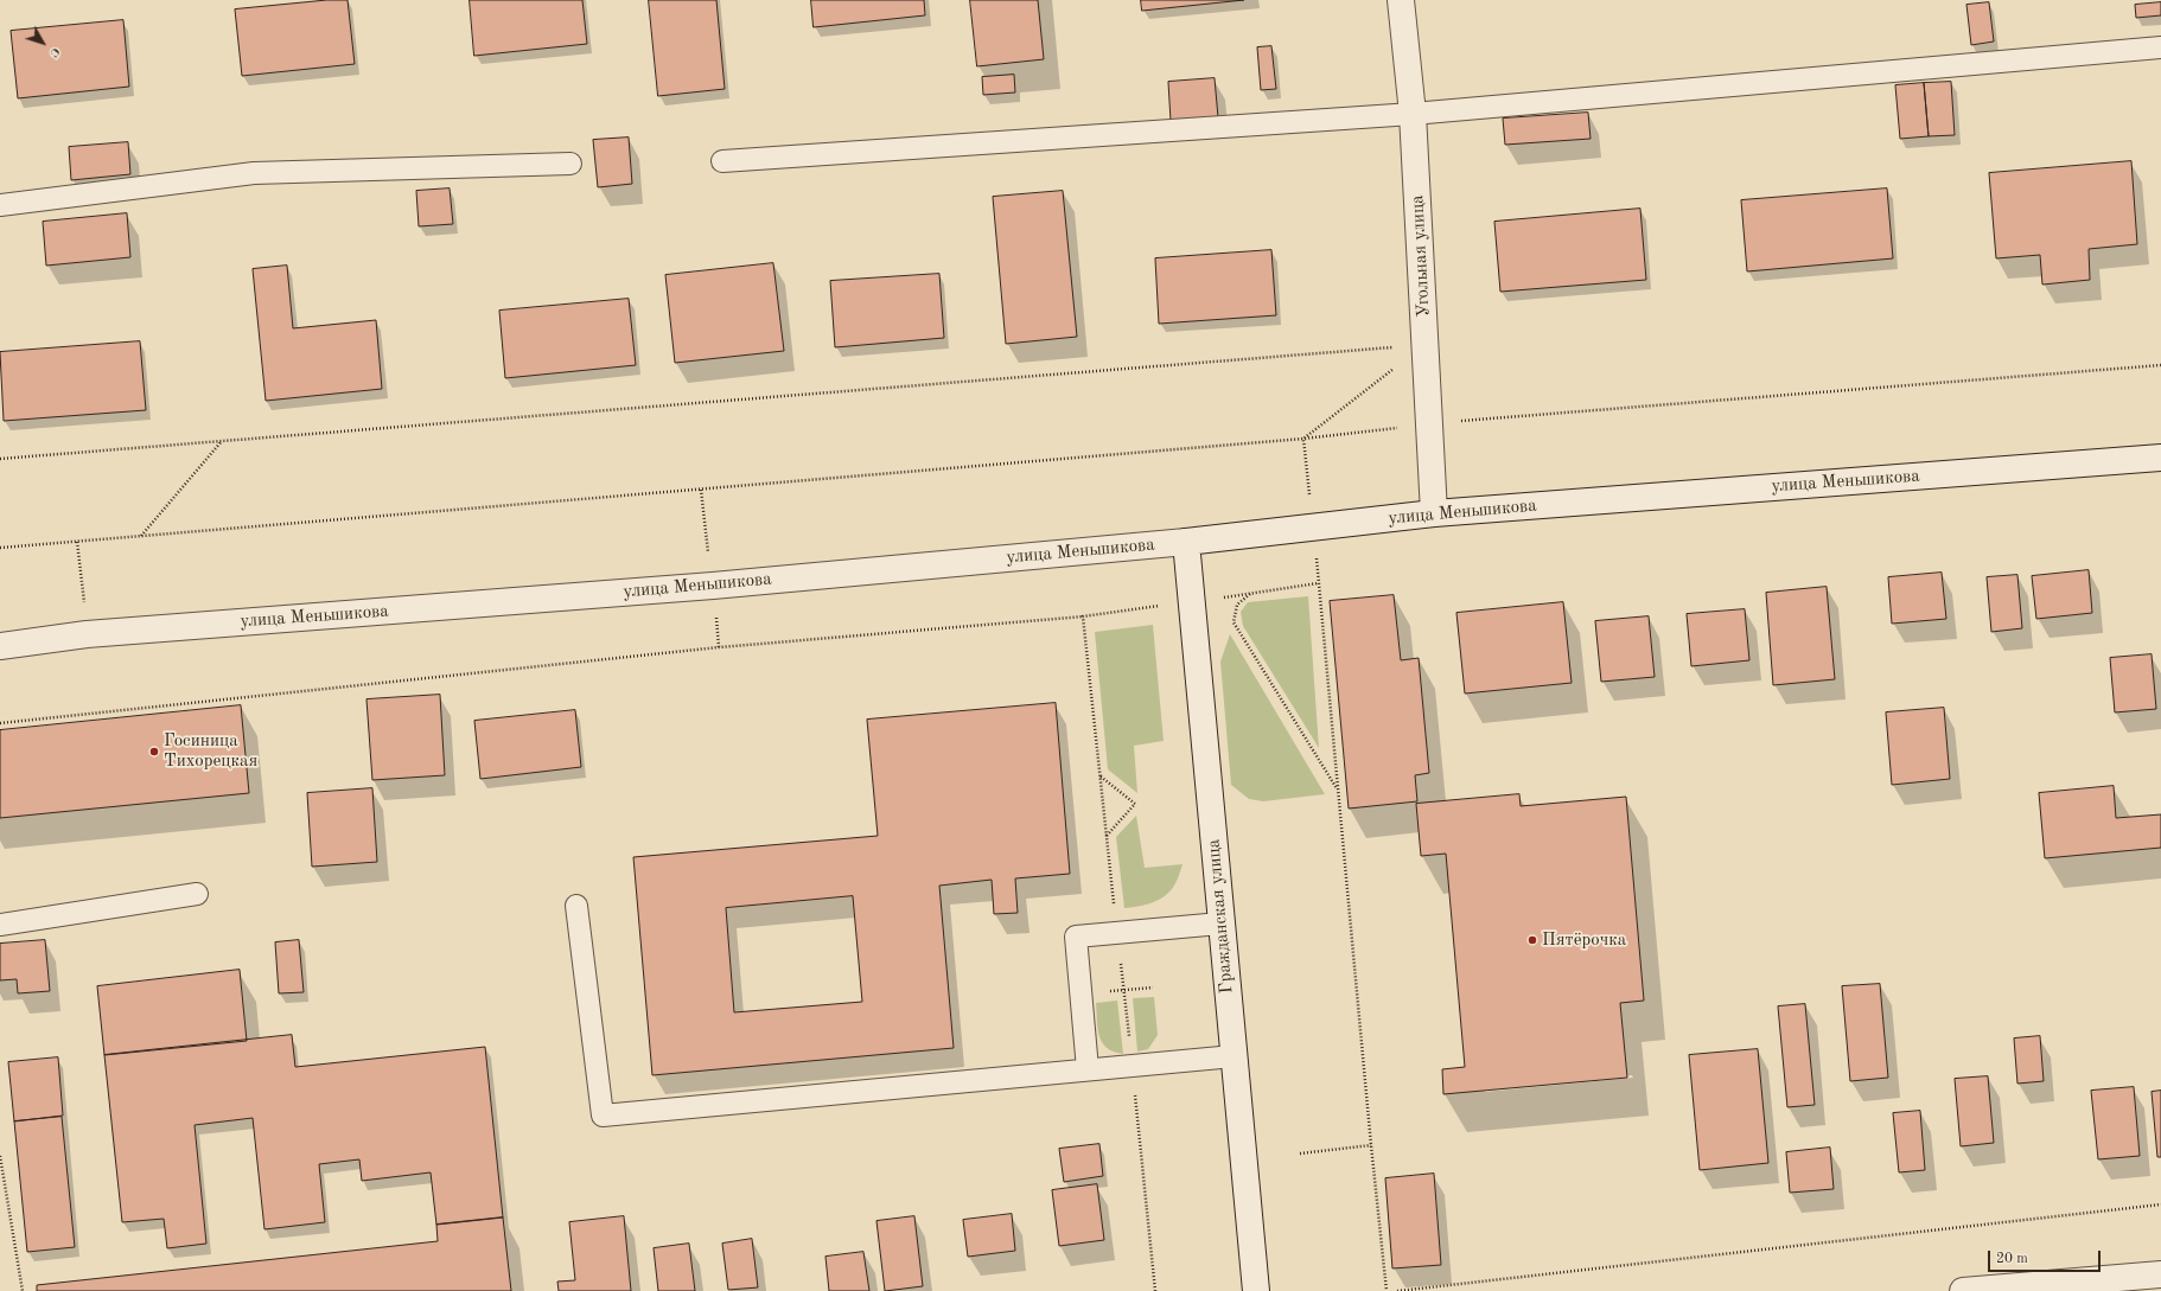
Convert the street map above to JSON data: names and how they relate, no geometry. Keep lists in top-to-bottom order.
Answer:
{
  "streets": {
    "street": ["Угольная улица", "улица Меньшикова", "Гражданская улица"]
  },
  "crossings": [
    ["Угольная улица", "улица Меньшикова"],
    ["улица Меньшикова", "Гражданская улица"]
  ],
  "places": ["Госиница Тихорецкая", "Пятёрочка"],
  "scale_bar": "20 m",
  "north": "bottom right"
}
